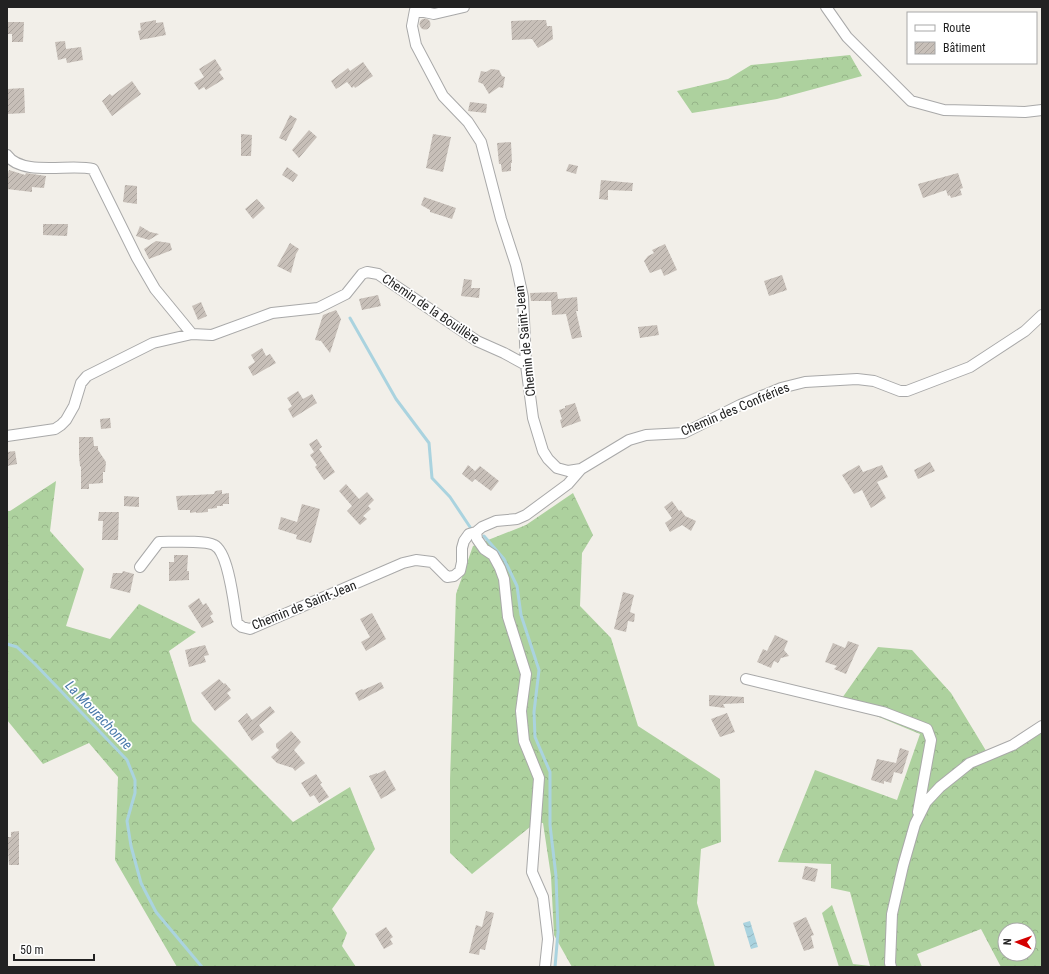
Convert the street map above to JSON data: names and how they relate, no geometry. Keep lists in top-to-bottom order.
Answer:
{
  "streets": {
    "street": ["Chemin de la Bouillère", "Chemin de Saint-Jean", "Chemin des Confréries"]
  },
  "crossings": [
    ["Chemin de la Bouillère", "Chemin de Saint-Jean"],
    ["Chemin de Saint-Jean", "Chemin des Confréries"]
  ],
  "water": ["La Mourachonne"],
  "legend": ["Route", "Bâtiment"],
  "scale_bar": "50 m",
  "north": "left"
}
